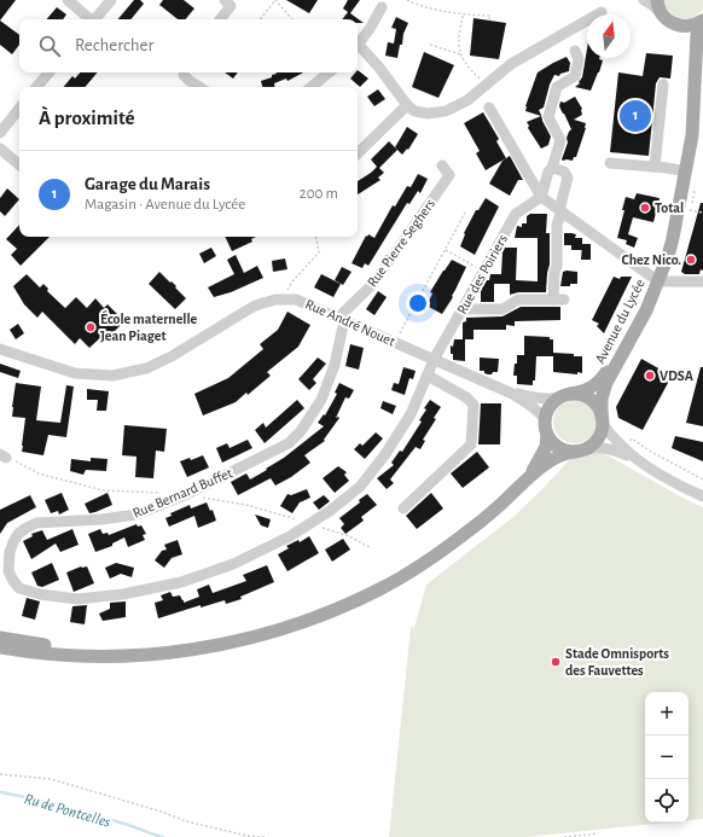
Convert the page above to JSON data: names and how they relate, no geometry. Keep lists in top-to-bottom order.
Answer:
{
  "streets": {
    "main road": ["Avenue du Lycée"],
    "street": [
      "Rue Pierre Seghers",
      "Rue des Poiriers",
      "Rue André Nouet",
      "Rue Bernard Buffet"
    ]
  },
  "crossings": [
    ["Rue Pierre Seghers", "Rue André Nouet"],
    ["Rue Pierre Seghers", "Rue Bernard Buffet"],
    ["Rue des Poiriers", "Rue André Nouet"],
    ["Rue des Poiriers", "Rue Bernard Buffet"],
    ["Avenue du Lycée", "Rue André Nouet"],
    ["Rue André Nouet", "Rue Bernard Buffet"]
  ],
  "water": ["Ru de Pontcelles"],
  "places": [
    "Total",
    "Chez Nico.",
    "École maternelle Jean Piaget",
    "VDSA",
    "Stade Omnisports des Fauvettes"
  ],
  "north": "top",
  "page": {
    "search": "Rechercher",
    "heading": "À proximité",
    "pins": "1",
    "list": [
      {
        "mark": "1",
        "name": "Garage du Marais",
        "note": "Magasin · Avenue du Lycée",
        "value": "200 m"
      }
    ],
    "map_buttons": ["+", "−"]
  }
}
